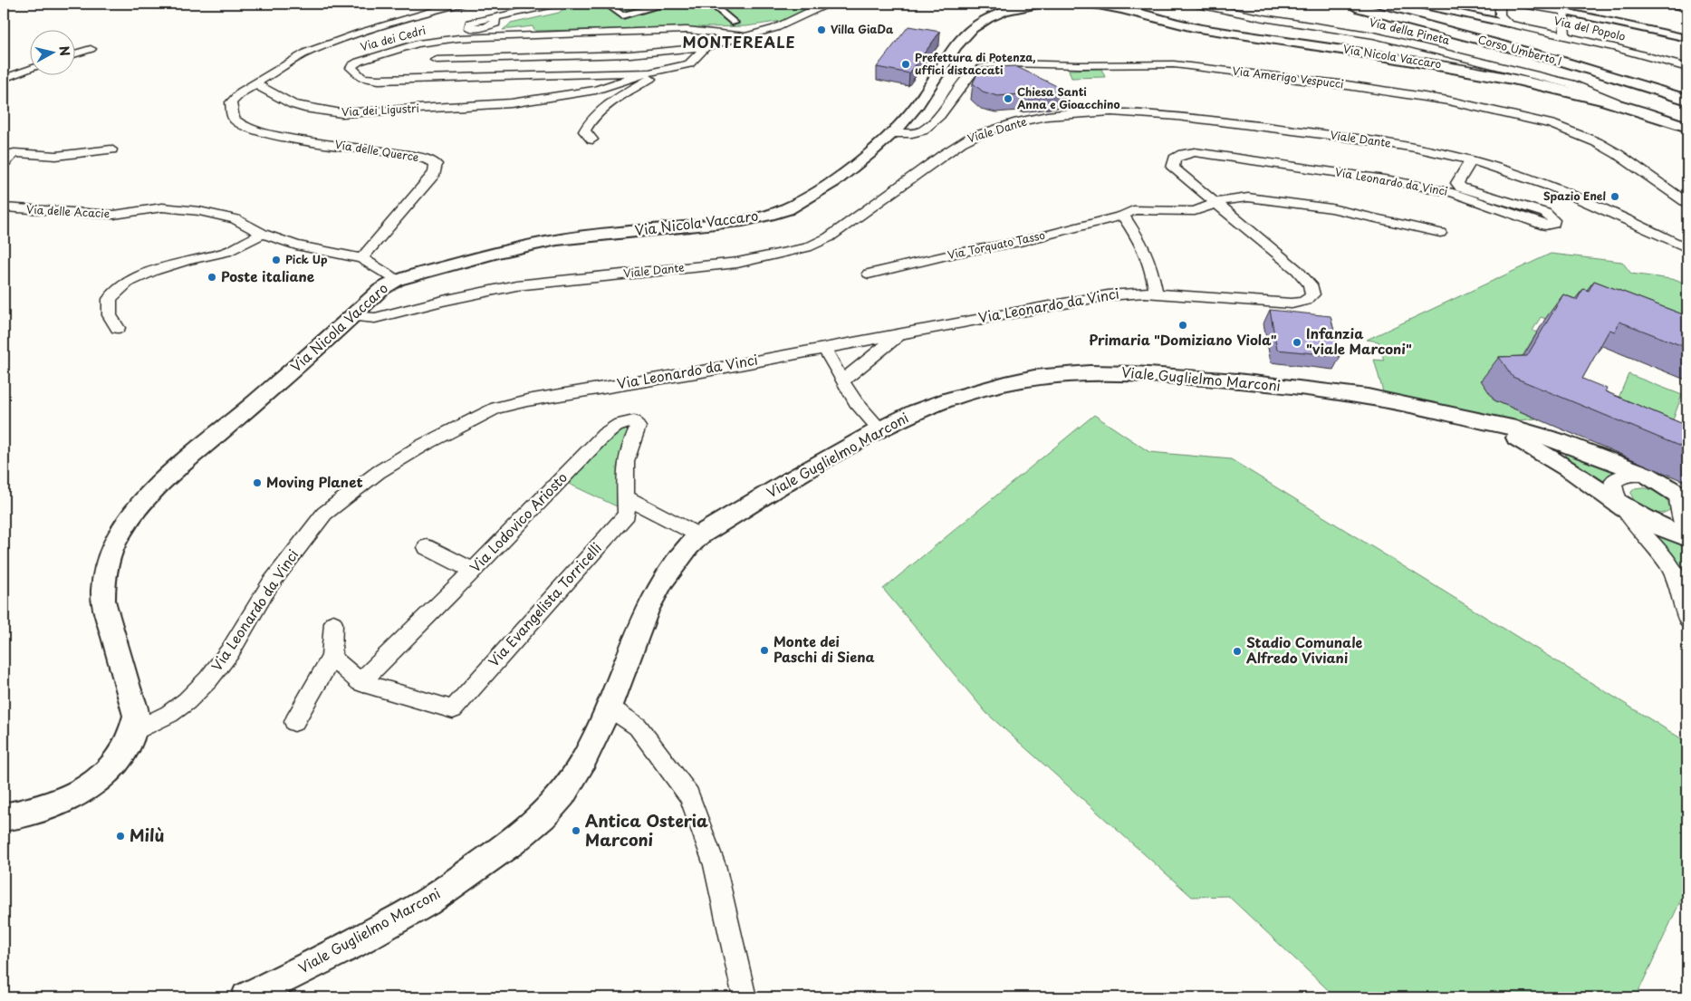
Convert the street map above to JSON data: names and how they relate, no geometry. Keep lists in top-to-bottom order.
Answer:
{
  "streets": {
    "street": [
      "Via del Popolo",
      "Via della Pineta",
      "Via dei Cedri",
      "Corso Umberto I",
      "Via Nicola Vaccaro",
      "Via Amerigo Vespucci",
      "Via dei Ligustri",
      "Viale Dante",
      "Via delle Querce",
      "Via Leonardo da Vinci",
      "Via delle Acacie",
      "Via Torquato Tasso",
      "Viale Guglielmo Marconi",
      "Via Lodovico Ariosto",
      "Via Evangelista Torricelli"
    ]
  },
  "crossings": [
    ["Via della Pineta", "Via Nicola Vaccaro"],
    ["Via Nicola Vaccaro", "Via Amerigo Vespucci"],
    ["Via Nicola Vaccaro", "Viale Dante"],
    ["Via Nicola Vaccaro", "Via Leonardo da Vinci"],
    ["Via dei Ligustri", "Via delle Querce"],
    ["Viale Dante", "Via Leonardo da Vinci"],
    ["Via delle Querce", "Via delle Acacie"],
    ["Via Leonardo da Vinci", "Via Torquato Tasso"],
    ["Via Lodovico Ariosto", "Via Evangelista Torricelli"]
  ],
  "districts": ["MONTEREALE"],
  "places": [
    "Villa GiaDa",
    "Prefettura di Potenza, uffici distaccati",
    "Chiesa Santi Anna e Gioacchino",
    "Spazio Enel",
    "Pick Up",
    "Poste italiane",
    "Primaria \"Domiziano Viola\"",
    "Infanzia \"viale Marconi\"",
    "Moving Planet",
    "Monte dei Paschi di Siena",
    "Stadio Comunale Alfredo Viviani",
    "Antica Osteria Marconi",
    "Milù"
  ],
  "north": "right"
}
